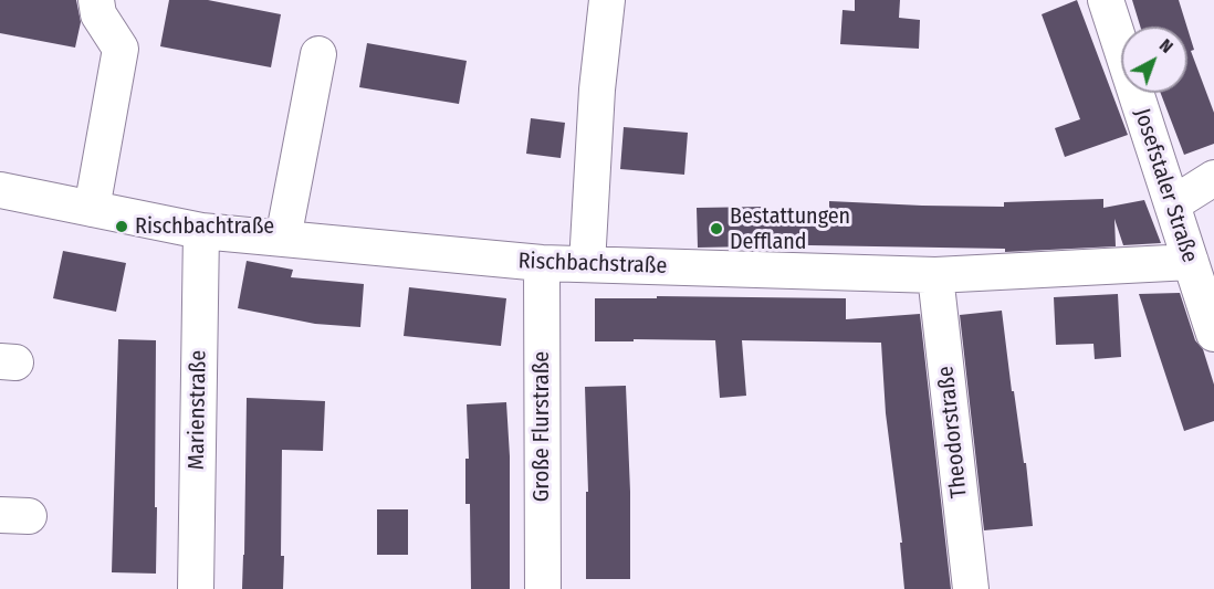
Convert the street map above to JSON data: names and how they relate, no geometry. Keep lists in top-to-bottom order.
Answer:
{
  "streets": {
    "street": [
      "Josefstaler Straße",
      "Rischbachstraße",
      "Marienstraße",
      "Große Flurstraße",
      "Theodorstraße"
    ]
  },
  "crossings": [
    ["Josefstaler Straße", "Rischbachstraße"],
    ["Rischbachstraße", "Marienstraße"],
    ["Rischbachstraße", "Große Flurstraße"],
    ["Rischbachstraße", "Theodorstraße"]
  ],
  "places": ["Rischbachtraße", "Bestattungen Deffland"],
  "north": "top right"
}
